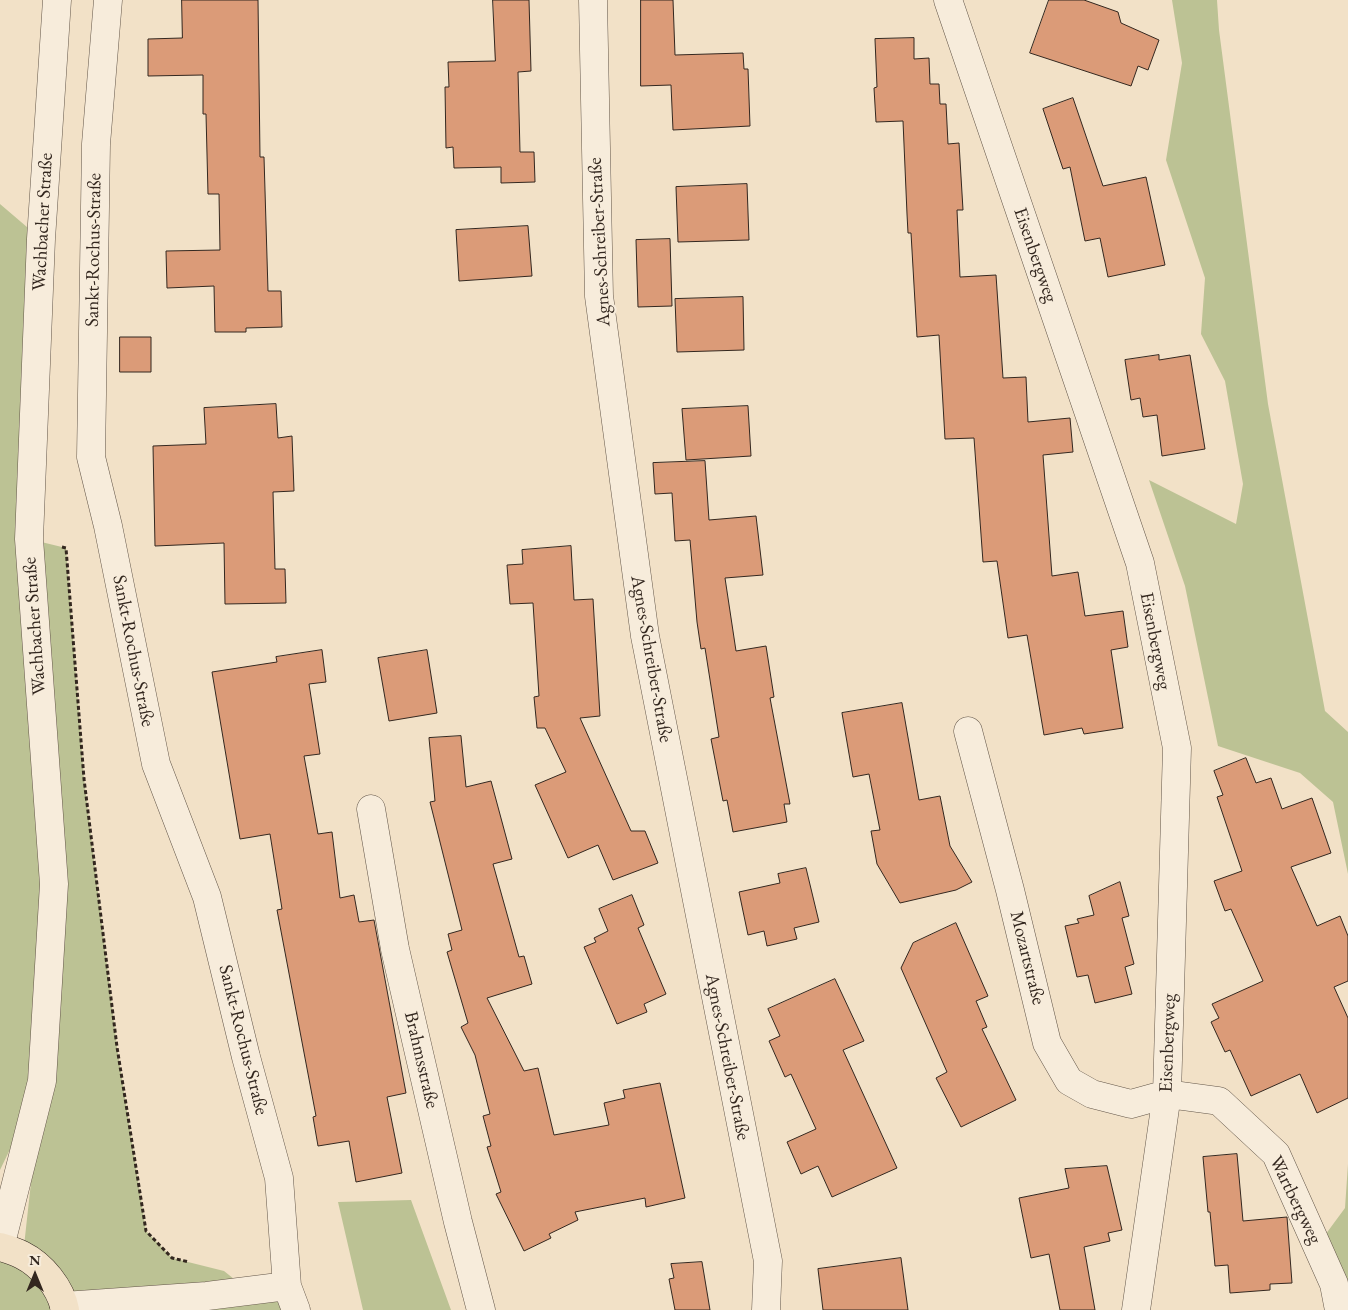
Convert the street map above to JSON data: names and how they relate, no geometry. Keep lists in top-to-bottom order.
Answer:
{
  "streets": {
    "main road": ["Wachbacher Straße"],
    "street": [
      "Agnes-Schreiber-Straße",
      "Sankt-Rochus-Straße",
      "Eisenbergweg",
      "Mozartstraße",
      "Brahmsstraße",
      "Wartbergweg"
    ]
  },
  "crossings": [
    ["Eisenbergweg", "Mozartstraße"],
    ["Eisenbergweg", "Wartbergweg"],
    ["Mozartstraße", "Wartbergweg"]
  ],
  "north": "top"
}
